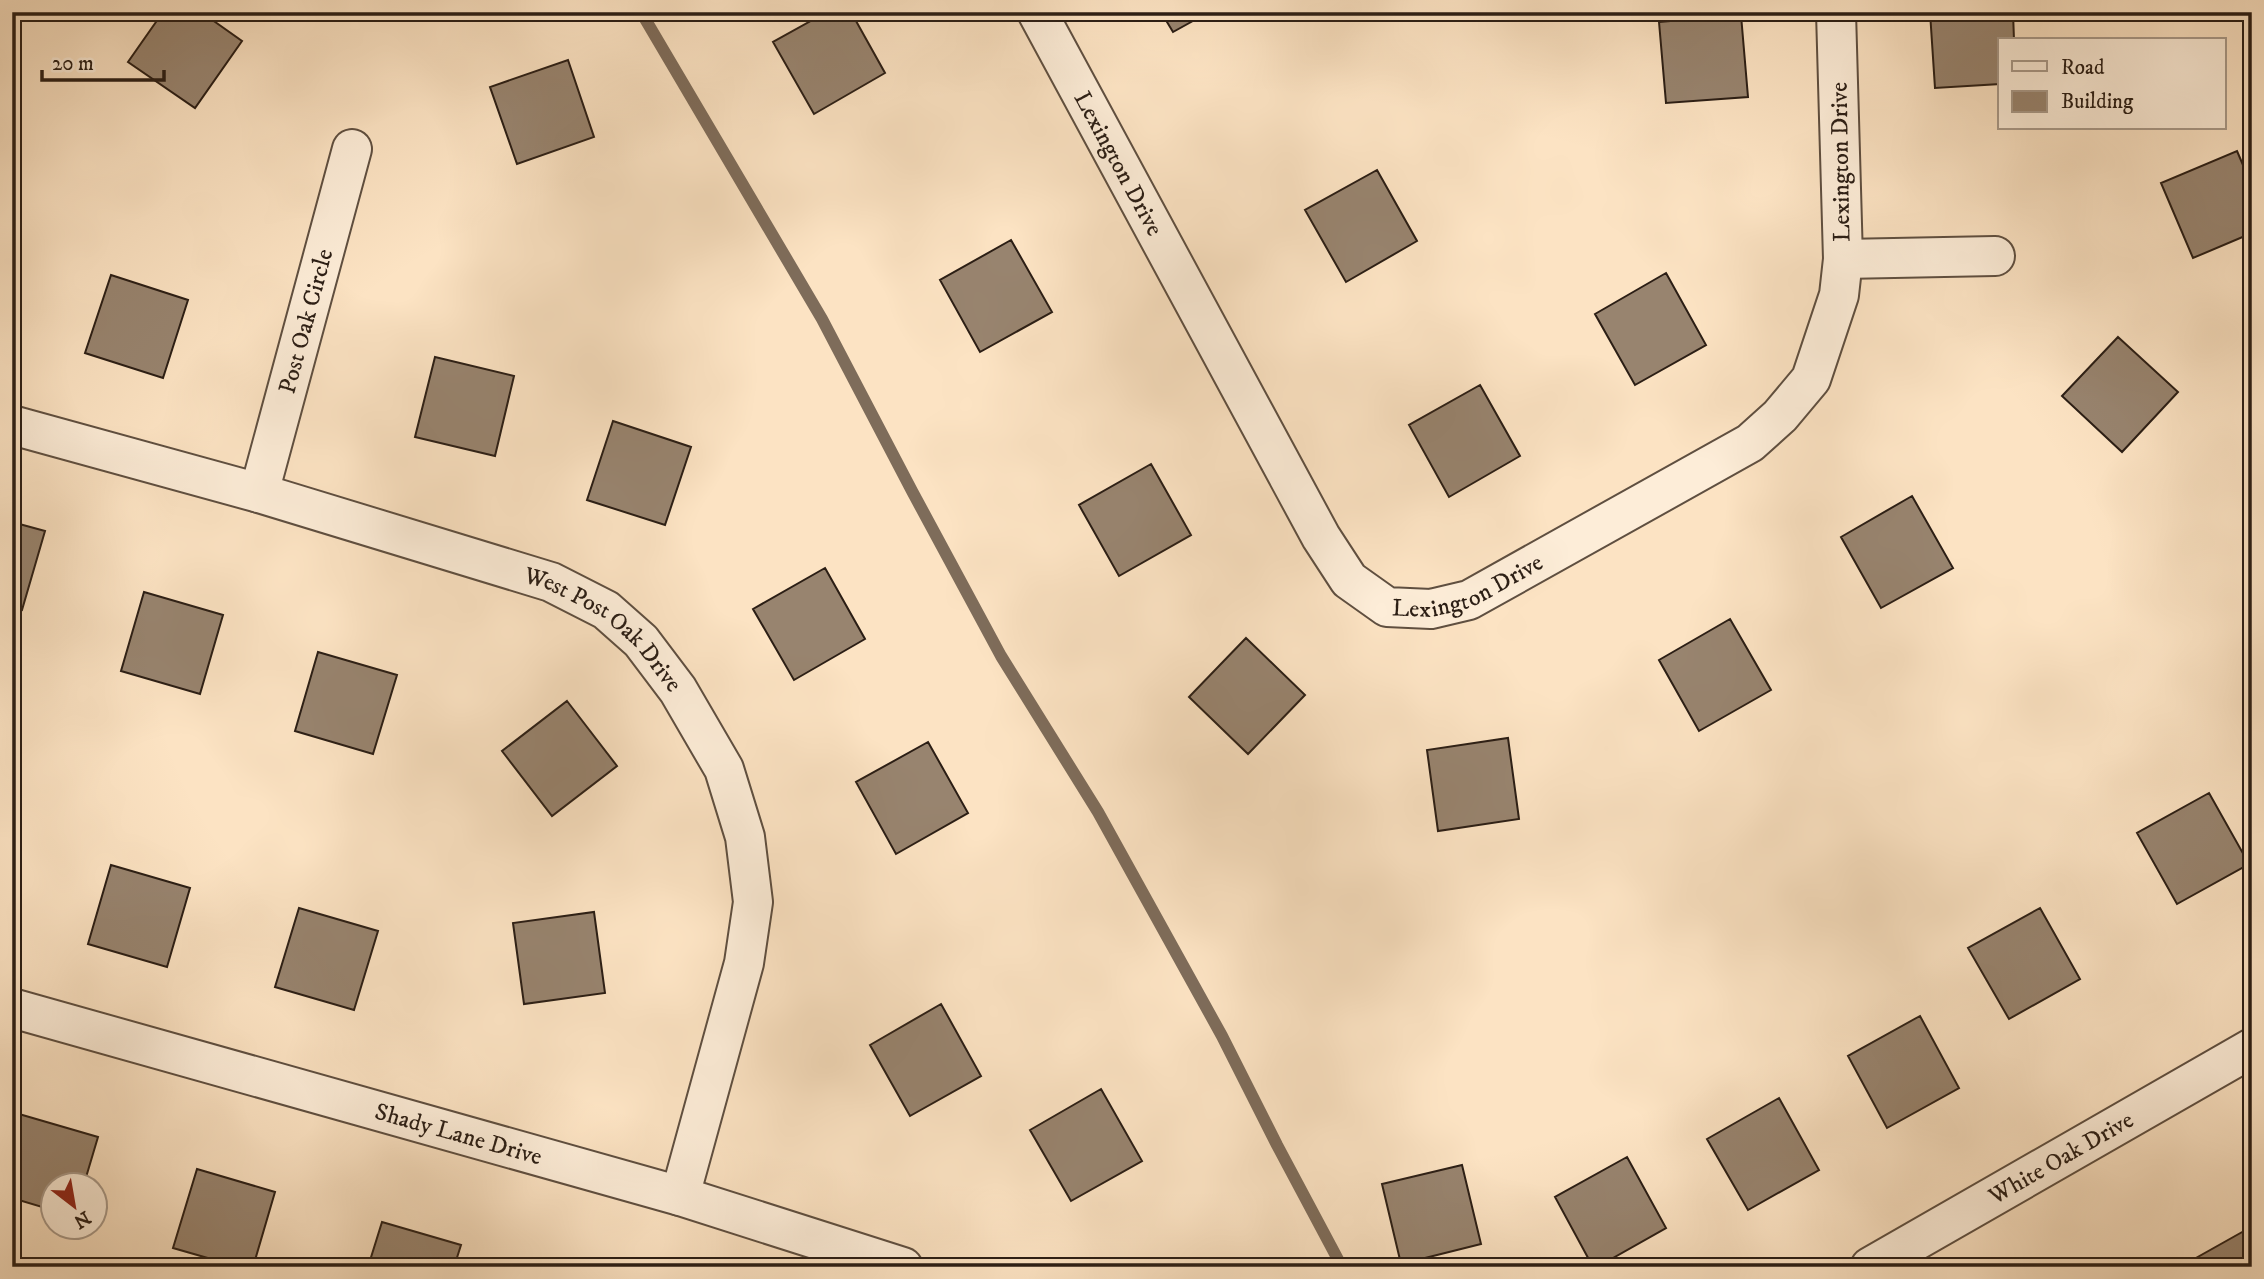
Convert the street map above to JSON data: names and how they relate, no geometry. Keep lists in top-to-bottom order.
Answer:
{
  "streets": {
    "street": [
      "Lexington Drive",
      "Post Oak Circle",
      "West Post Oak Drive",
      "Shady Lane Drive",
      "White Oak Drive"
    ]
  },
  "crossings": [
    ["Post Oak Circle", "West Post Oak Drive"],
    ["West Post Oak Drive", "Shady Lane Drive"]
  ],
  "legend": ["Road", "Building"],
  "scale_bar": "20 m",
  "north": "bottom right"
}
